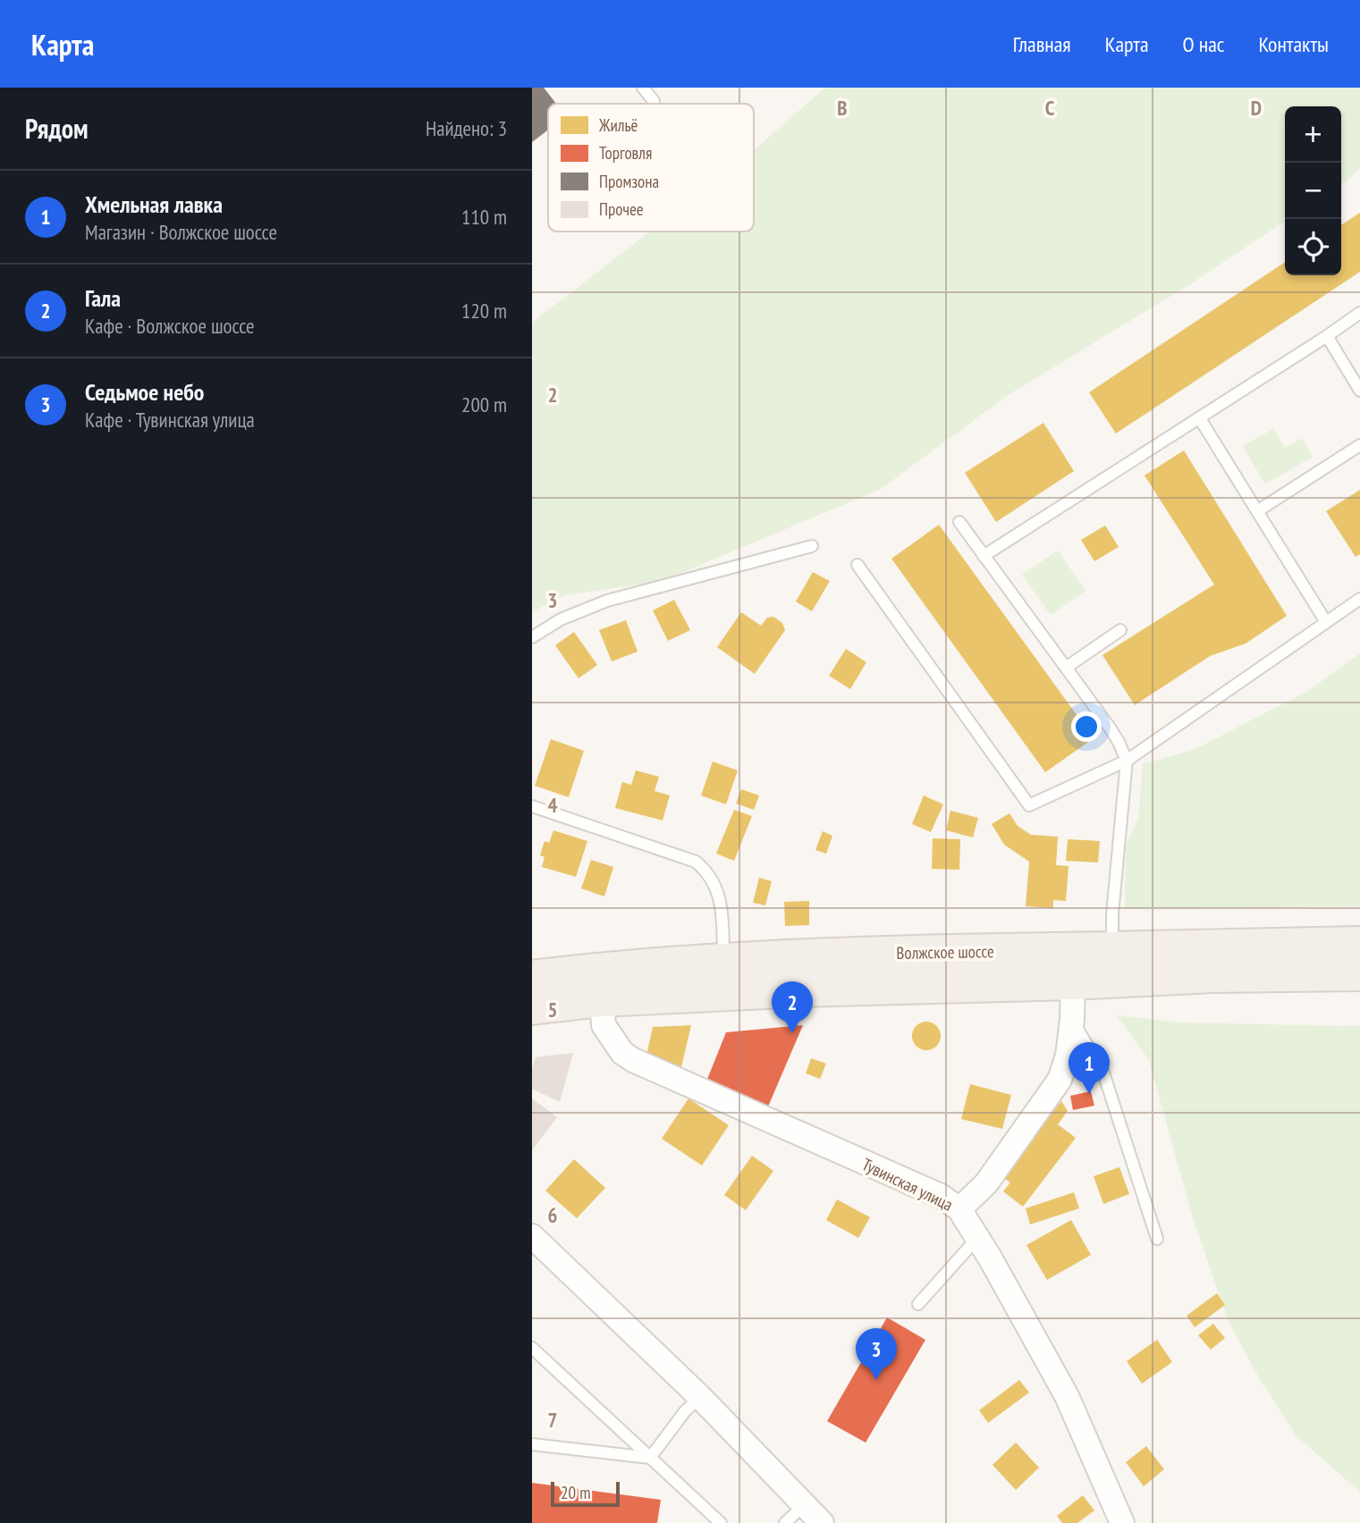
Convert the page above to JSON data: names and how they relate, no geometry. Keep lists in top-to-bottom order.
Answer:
{
  "streets": {
    "main road": ["Волжское шоссе"],
    "street": ["Тувинская улица"]
  },
  "crossings": [
    ["Волжское шоссе", "Тувинская улица"]
  ],
  "legend": [
    "Жильё",
    "Торговля",
    "Промзона",
    "Прочее"
  ],
  "scale_bar": "20 m",
  "page": {
    "header": "Карта",
    "nav": [
      "Главная",
      "Карта",
      "О нас",
      "Контакты"
    ],
    "heading": ["Рядом", "Найдено: 3"],
    "map_buttons": ["+", "−"],
    "list": [
      {
        "mark": "1",
        "name": "Хмельная лавка",
        "note": "Магазин · Волжское шоссе",
        "value": "110 m"
      },
      {
        "mark": "2",
        "name": "Гала",
        "note": "Кафе · Волжское шоссе",
        "value": "120 m"
      },
      {
        "mark": "3",
        "name": "Седьмое небо",
        "note": "Кафе · Тувинская улица",
        "value": "200 m"
      }
    ],
    "pins": ["2", "1", "3"],
    "scale": "20 m"
  },
  "grid": {
    "columns": ["B", "C", "D"],
    "rows": [
      "2",
      "3",
      "4",
      "5",
      "6",
      "7"
    ]
  }
}
